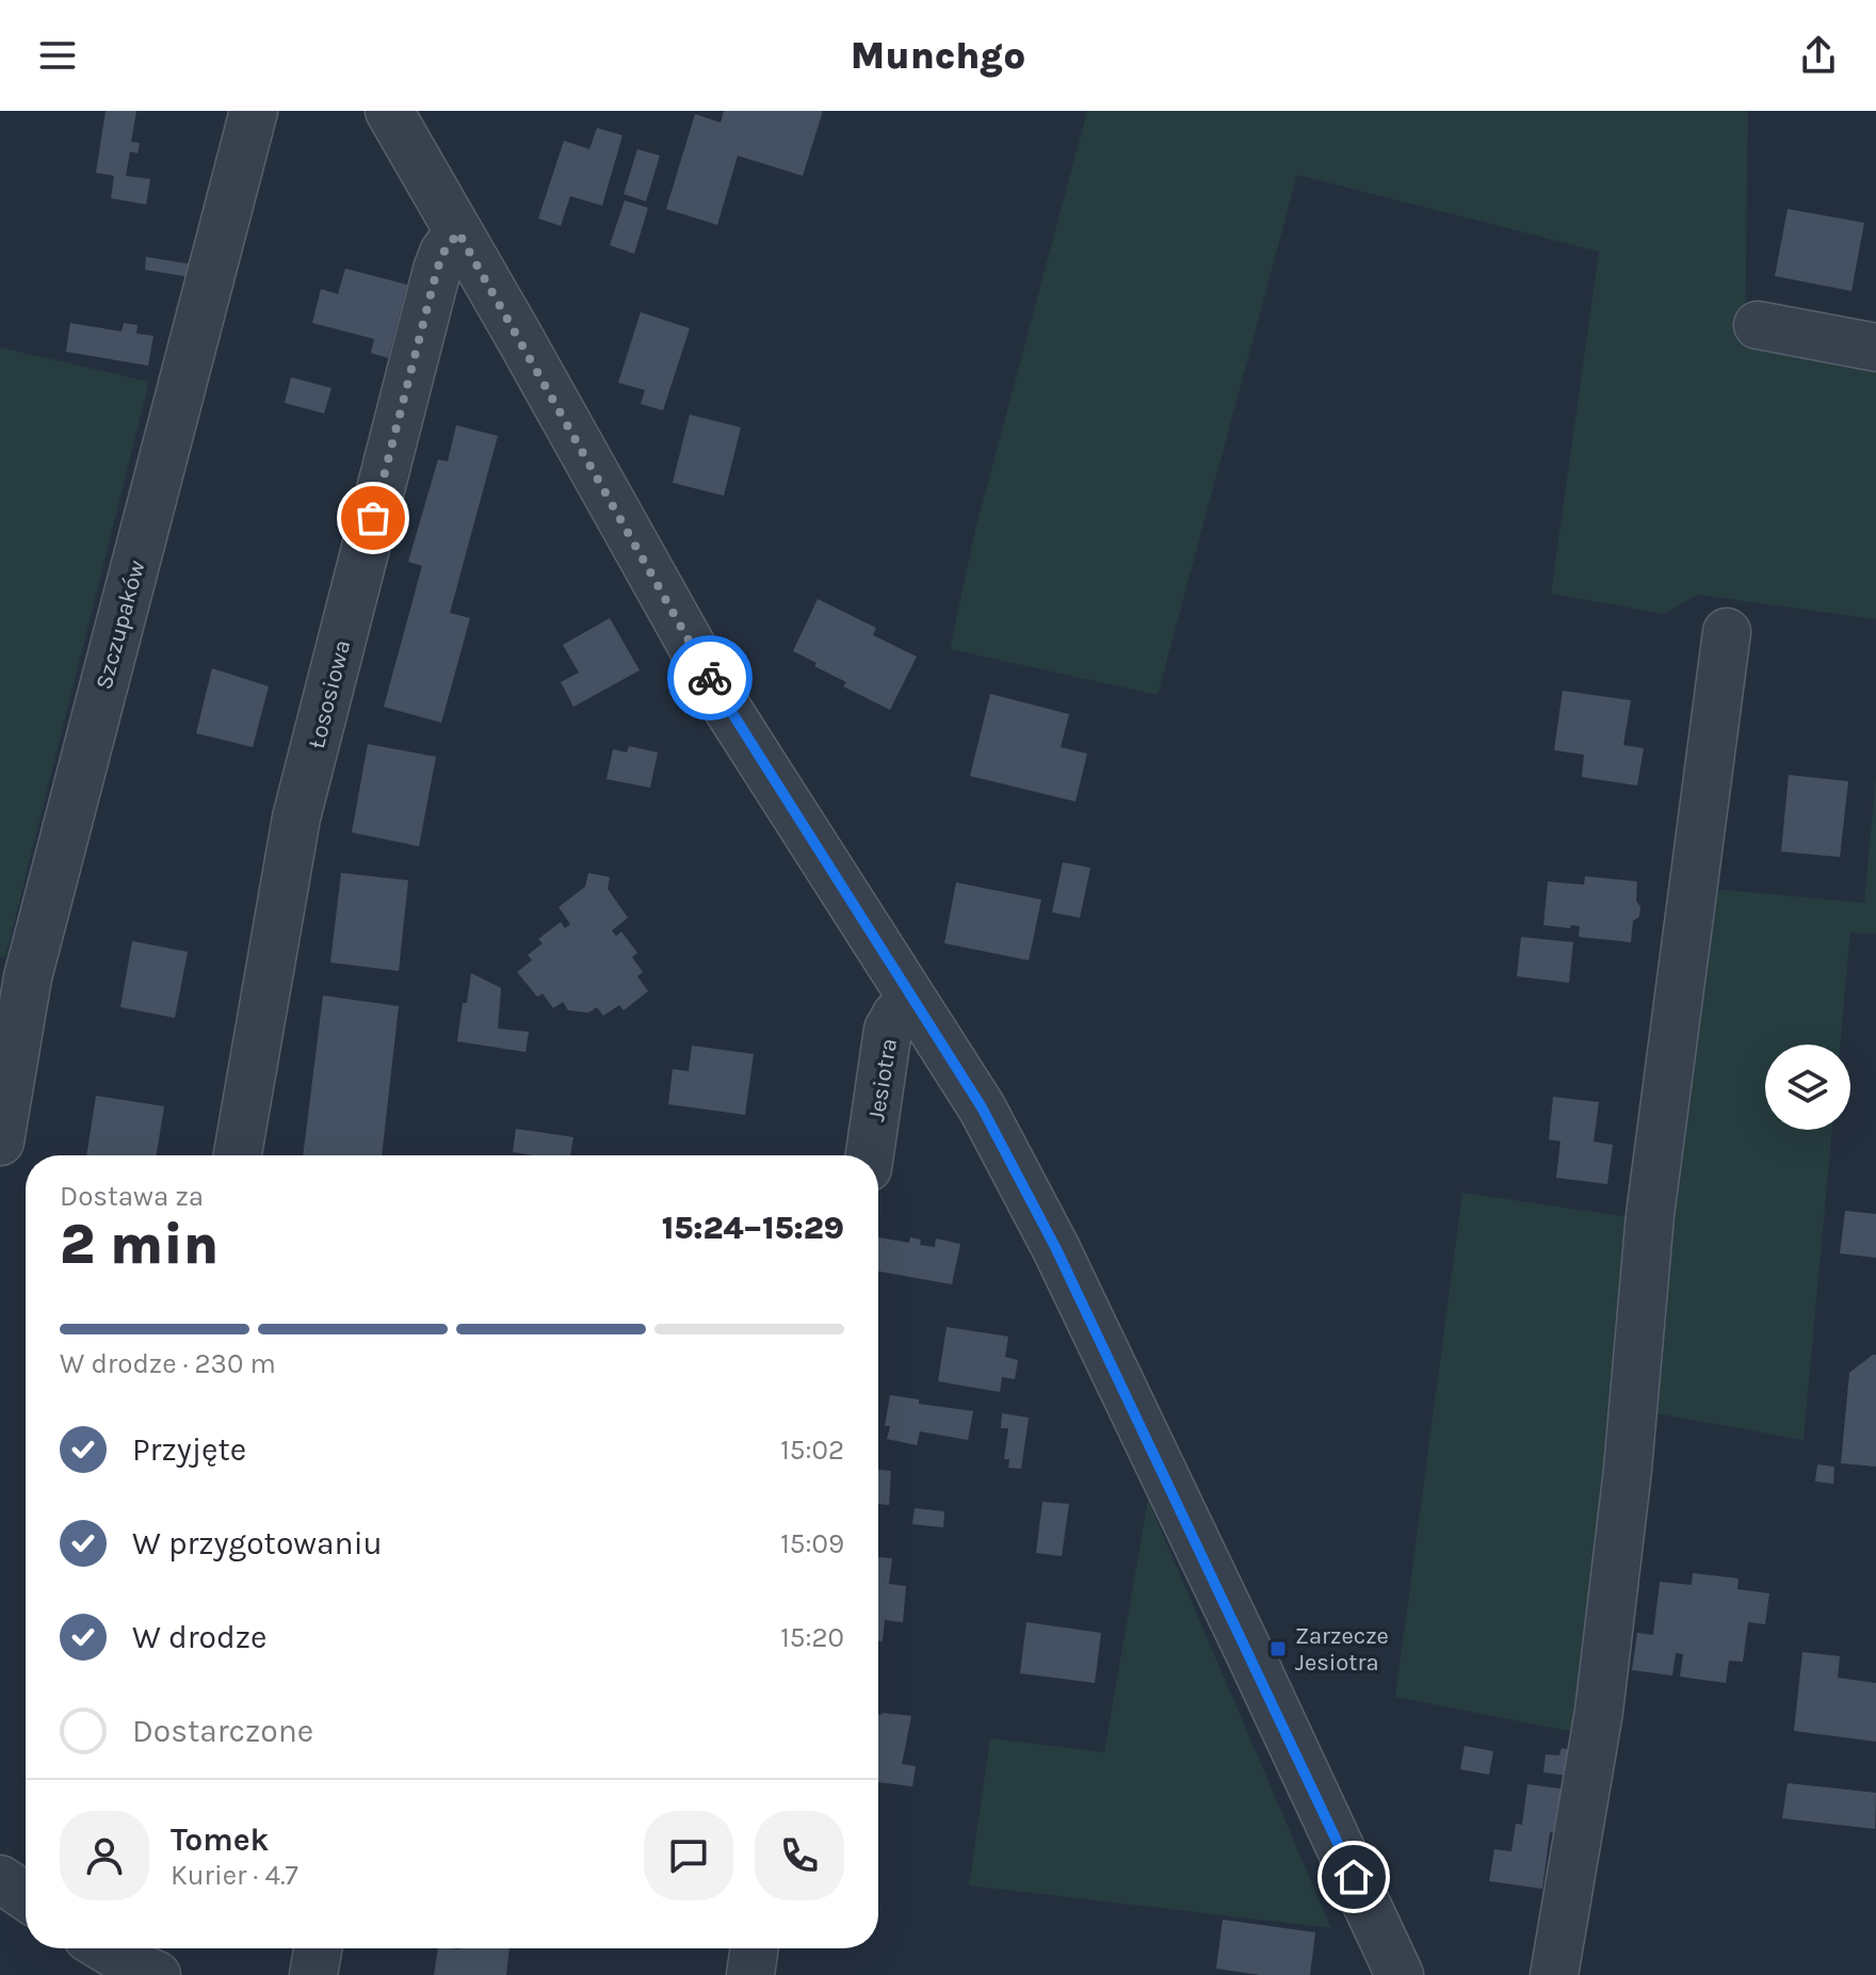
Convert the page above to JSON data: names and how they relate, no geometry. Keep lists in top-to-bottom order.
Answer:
{
  "streets": {
    "street": ["Szczupaków", "Łososiowa", "Jesiotra"]
  },
  "places": {
    "transit": ["Zarzecze Jesiotra"]
  },
  "page": {
    "header": "Munchgo",
    "heading": ["2 min", "Dostawa za", "15:24–15:29"],
    "panel": ["Tomek", "Kurier · 4.7"],
    "bar": "W drodze · 230 m",
    "list": [
      ["Przyjęte", "15:02"],
      ["W przygotowaniu", "15:09"],
      ["W drodze", "15:20"],
      "Dostarczone"
    ]
  }
}
